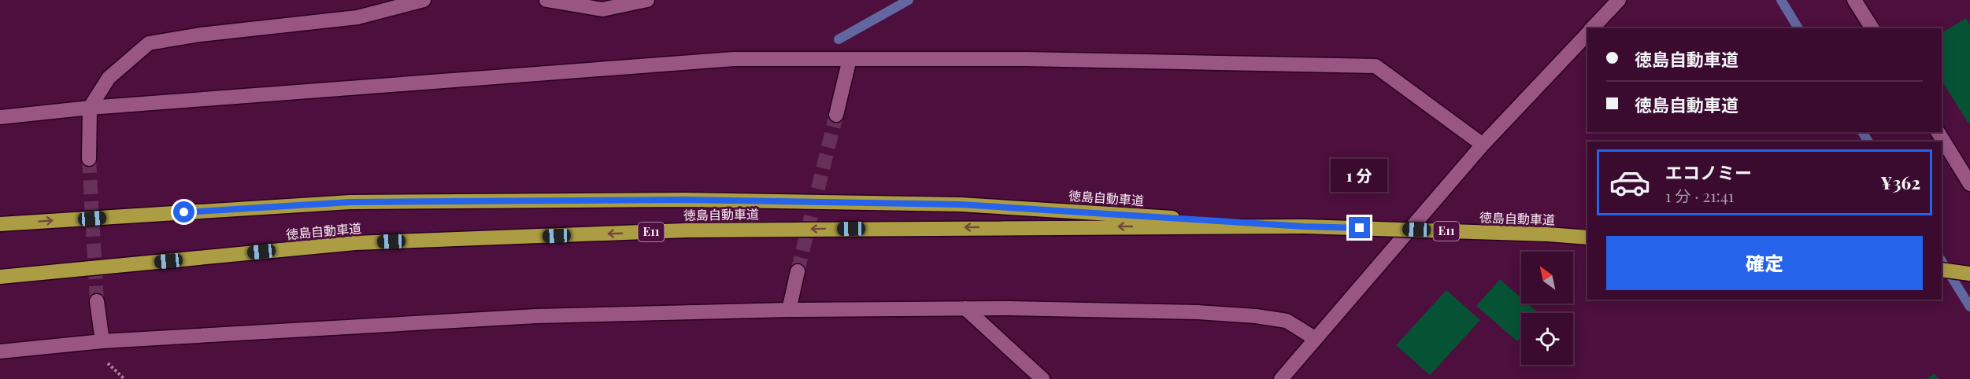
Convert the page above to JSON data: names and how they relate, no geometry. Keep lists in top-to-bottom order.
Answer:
{
  "streets": {
    "highway": ["徳島自動車道", "E11"]
  },
  "north": "top left",
  "page": {
    "banner": ["徳島自動車道", "徳島自動車道"],
    "list": [
      {
        "name": "エコノミー",
        "note": "1 分 · 21:41",
        "value": "¥362"
      }
    ],
    "bubble": "1 分",
    "buttons": "確定"
  }
}
